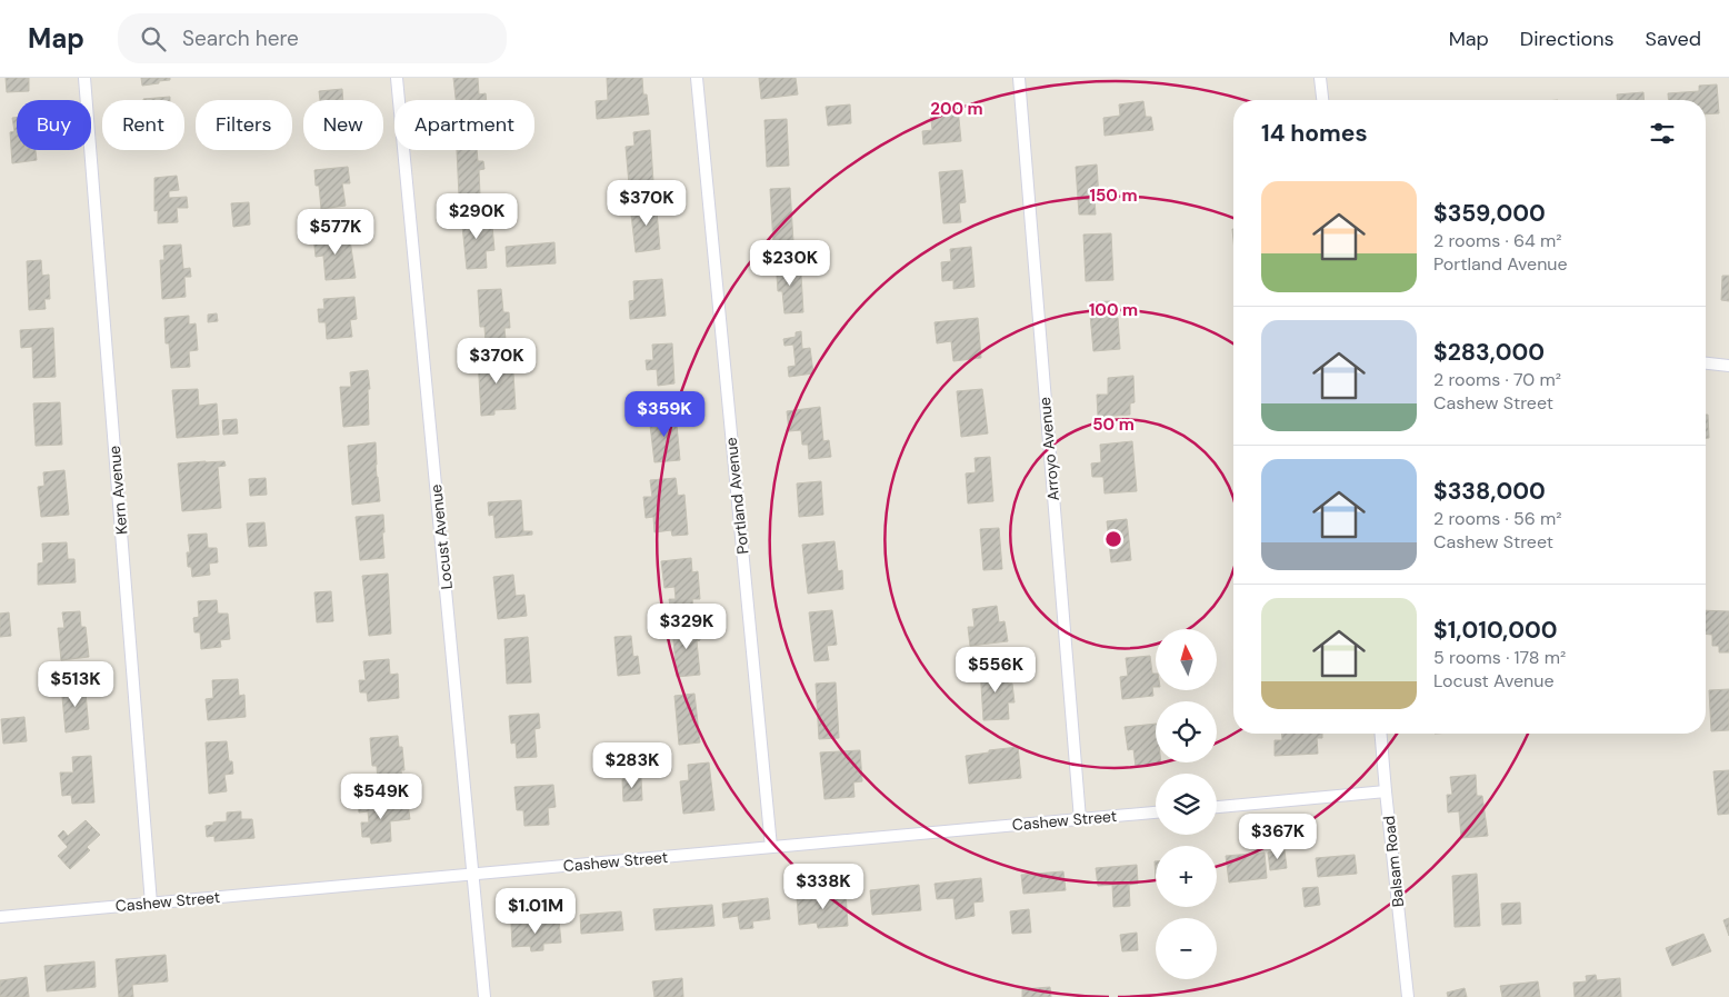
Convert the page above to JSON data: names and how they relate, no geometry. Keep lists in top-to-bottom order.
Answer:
{
  "streets": {
    "street": [
      "Arroyo Avenue",
      "Kern Avenue",
      "Portland Avenue",
      "Locust Avenue",
      "Cashew Street",
      "Balsam Road"
    ]
  },
  "crossings": [
    ["Arroyo Avenue", "Cashew Street"],
    ["Kern Avenue", "Cashew Street"],
    ["Portland Avenue", "Cashew Street"],
    ["Locust Avenue", "Cashew Street"]
  ],
  "north": "top",
  "page": {
    "header": "Map",
    "search": "Search here",
    "nav": ["Map", "Directions", "Saved"],
    "chip": [
      "Buy",
      "Rent",
      "Filters",
      "New",
      "Apartment"
    ],
    "heading": "14 homes",
    "list": [
      {
        "name": "$359,000",
        "note": "2 rooms · 64 m² · Portland Avenue"
      },
      {
        "name": "$283,000",
        "note": "2 rooms · 70 m² · Cashew Street"
      },
      {
        "name": "$338,000",
        "note": "2 rooms · 56 m² · Cashew Street"
      },
      {
        "name": "$1,010,000",
        "note": "5 rooms · 178 m² · Locust Avenue"
      }
    ],
    "price": [
      "$370K",
      "$290K",
      "$577K",
      "$230K",
      "$370K",
      "$359K",
      "$329K",
      "$556K",
      "$513K",
      "$283K",
      "$549K",
      "$367K",
      "$338K",
      "$1.01M"
    ],
    "map_buttons": ["+", "−"]
  },
  "rings": [
    "200 m",
    "150 m",
    "100 m",
    "50 m"
  ]
}
